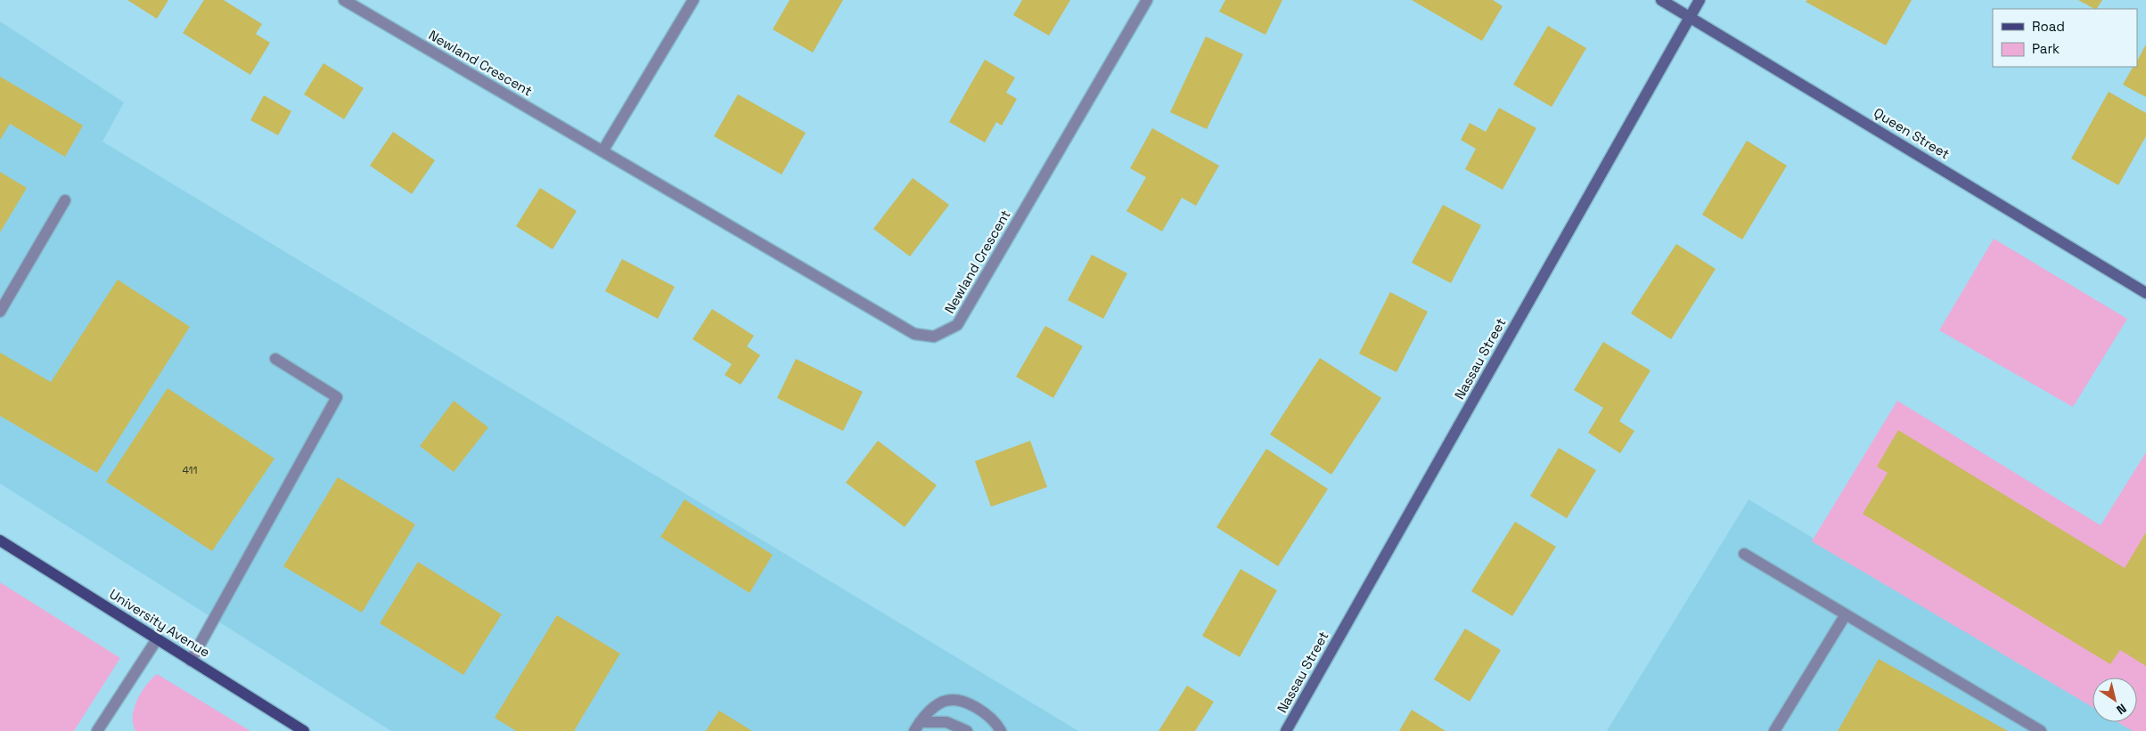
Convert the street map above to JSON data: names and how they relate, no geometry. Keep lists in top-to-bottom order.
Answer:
{
  "streets": {
    "main road": ["University Avenue"],
    "street": ["Newland Crescent", "Queen Street", "Nassau Street"]
  },
  "crossings": [
    ["Queen Street", "Nassau Street"]
  ],
  "house_numbers": ["411"],
  "legend": ["Road", "Park"],
  "north": "bottom right"
}
